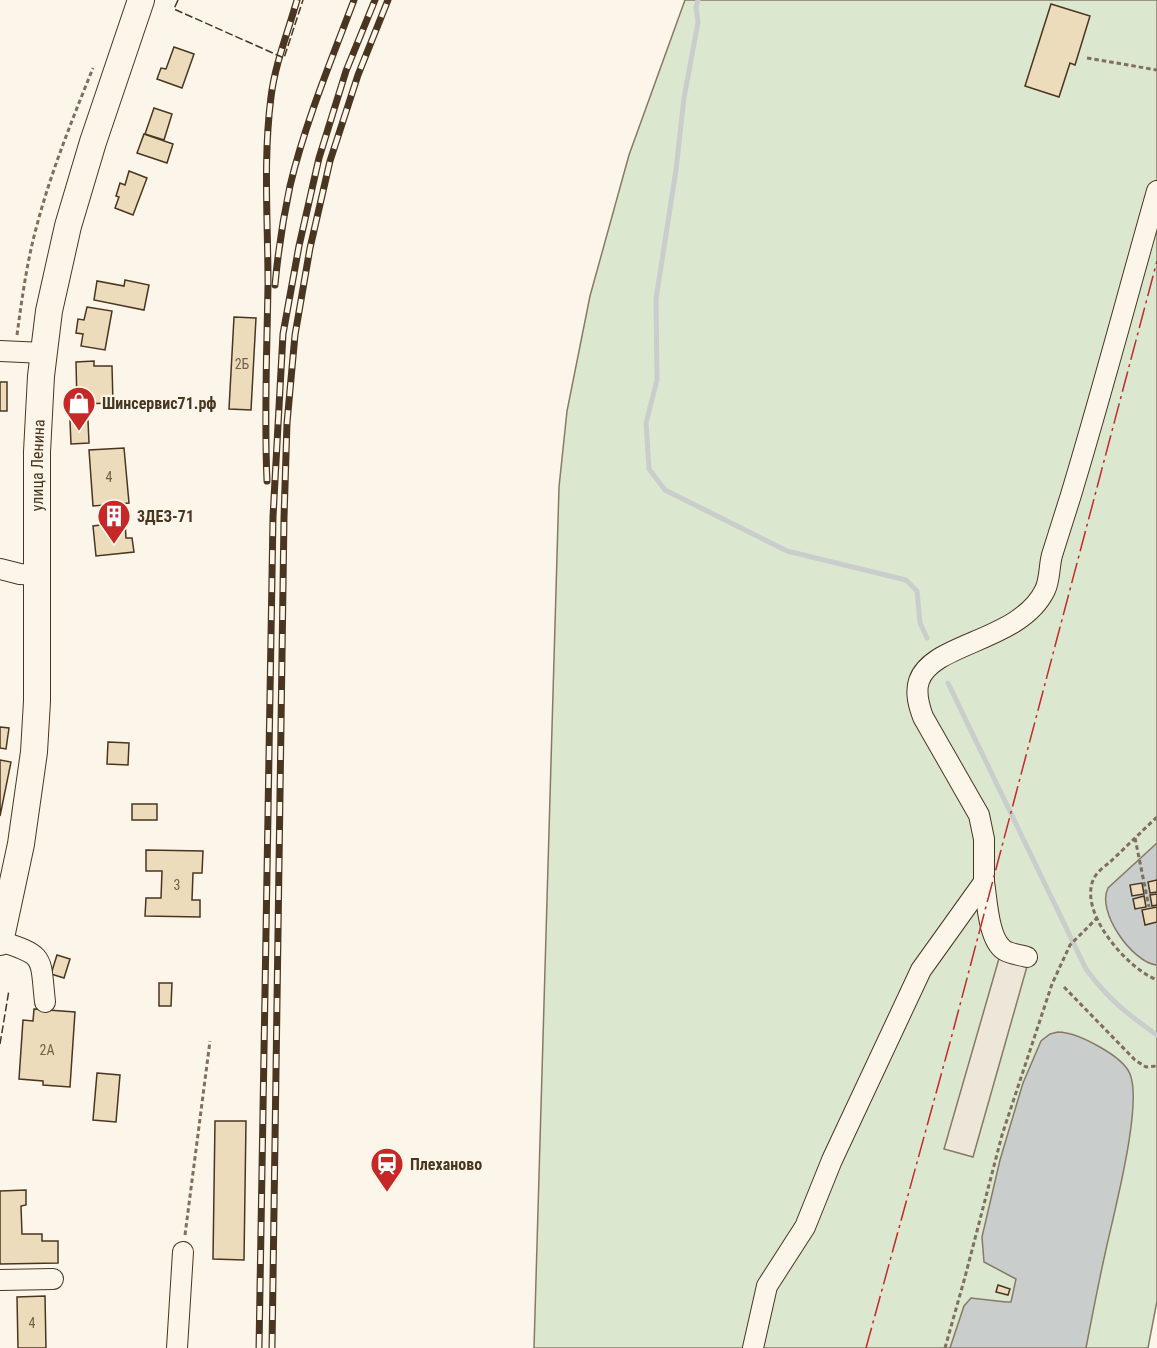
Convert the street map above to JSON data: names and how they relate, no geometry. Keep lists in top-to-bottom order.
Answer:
{
  "streets": {
    "main road": ["улица Ленина"]
  },
  "places": {
    "shop": ["Шинсервис71.рф"],
    "building": ["3ДЕЗ-71"],
    "station": ["Плеханово"]
  },
  "house_numbers": [
    "2Б",
    "4",
    "3",
    "2А",
    "4"
  ]
}
